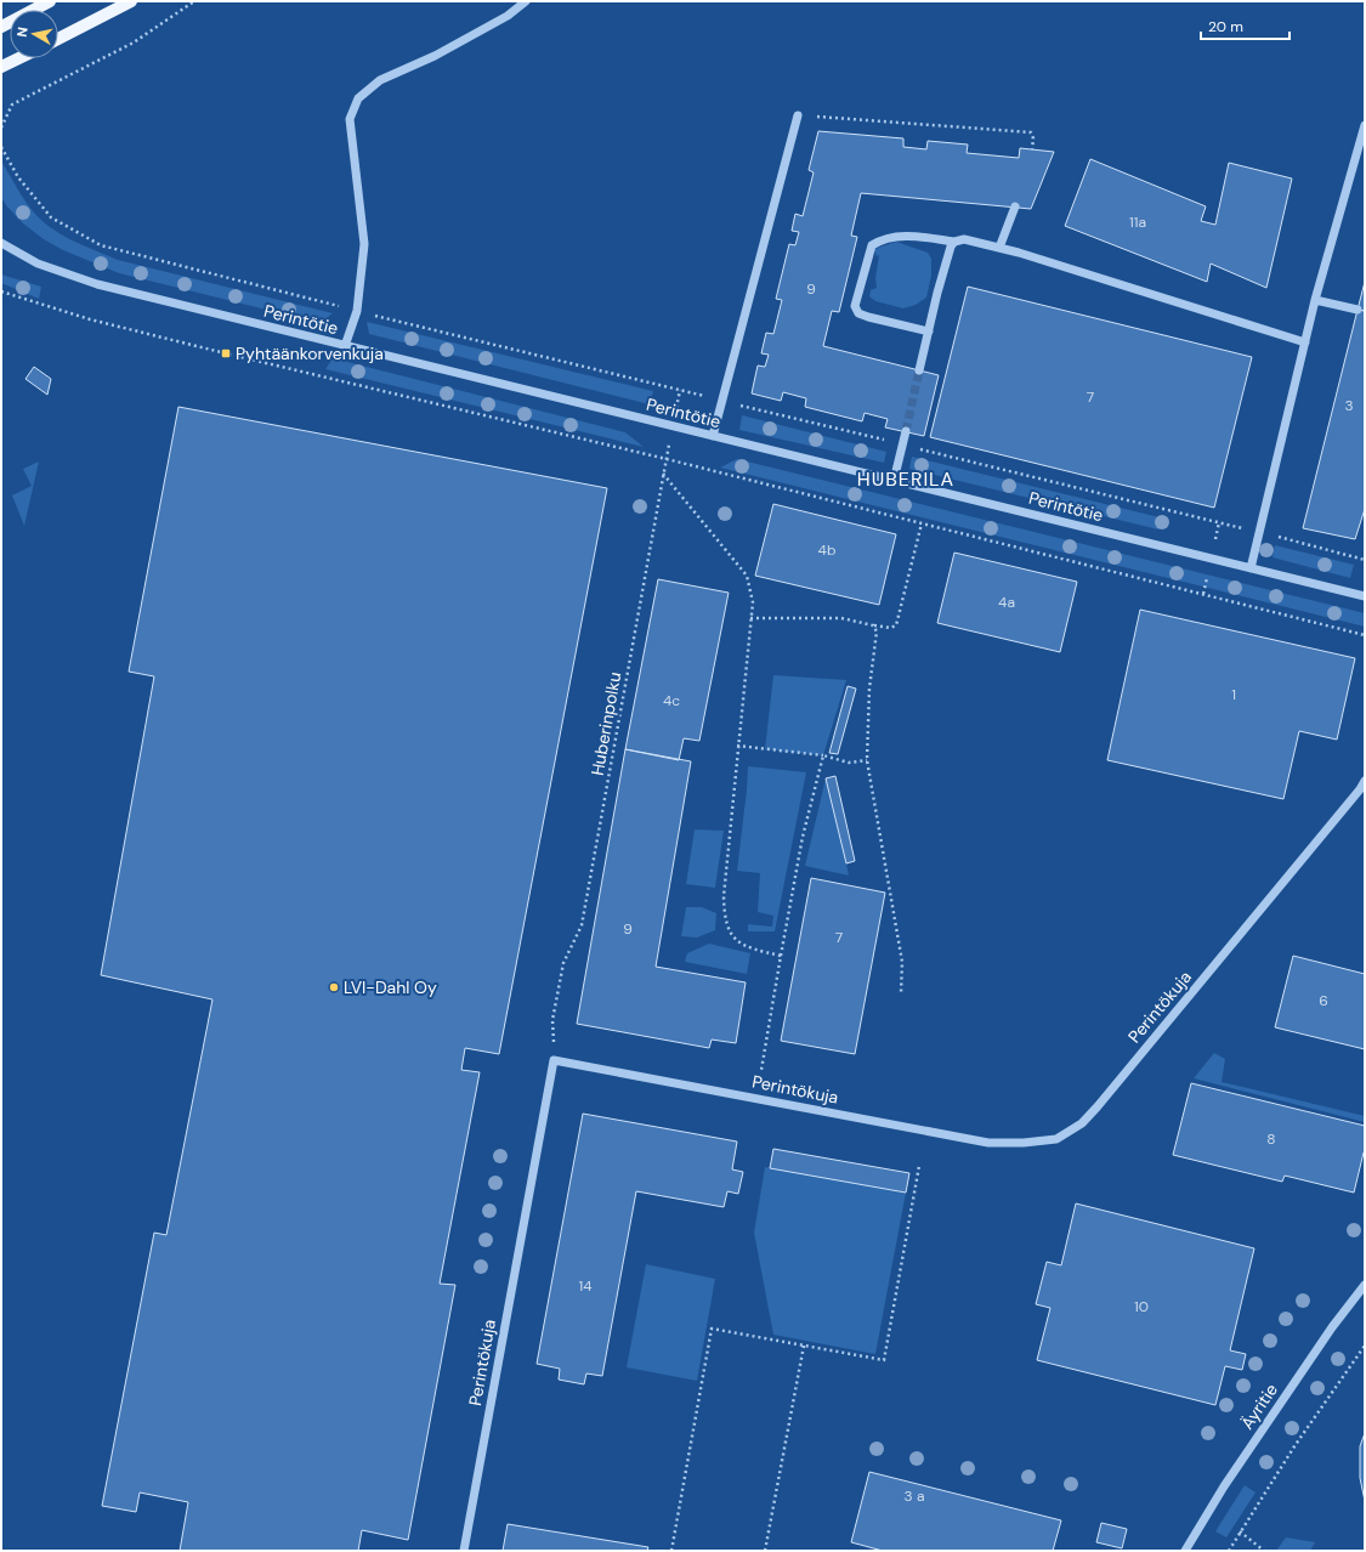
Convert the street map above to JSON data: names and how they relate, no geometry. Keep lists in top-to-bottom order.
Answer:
{
  "streets": {
    "street": ["Perintötie", "Perintökuja", "Äyritie"],
    "path": ["Huberinpolku"]
  },
  "crossings": [
    ["Perintötie", "Huberinpolku"],
    ["Huberinpolku", "Perintökuja"]
  ],
  "districts": ["HUBERILA"],
  "places": {
    "transit": ["Pyhtäänkorvenkuja"],
    "other": ["LVI-Dahl Oy"]
  },
  "house_numbers": [
    "11a",
    "9",
    "7",
    "3",
    "4b",
    "4a",
    "1",
    "4c",
    "9",
    "7",
    "6",
    "8",
    "14",
    "10",
    "3 a"
  ],
  "scale_bar": "20 m",
  "north": "left"
}
